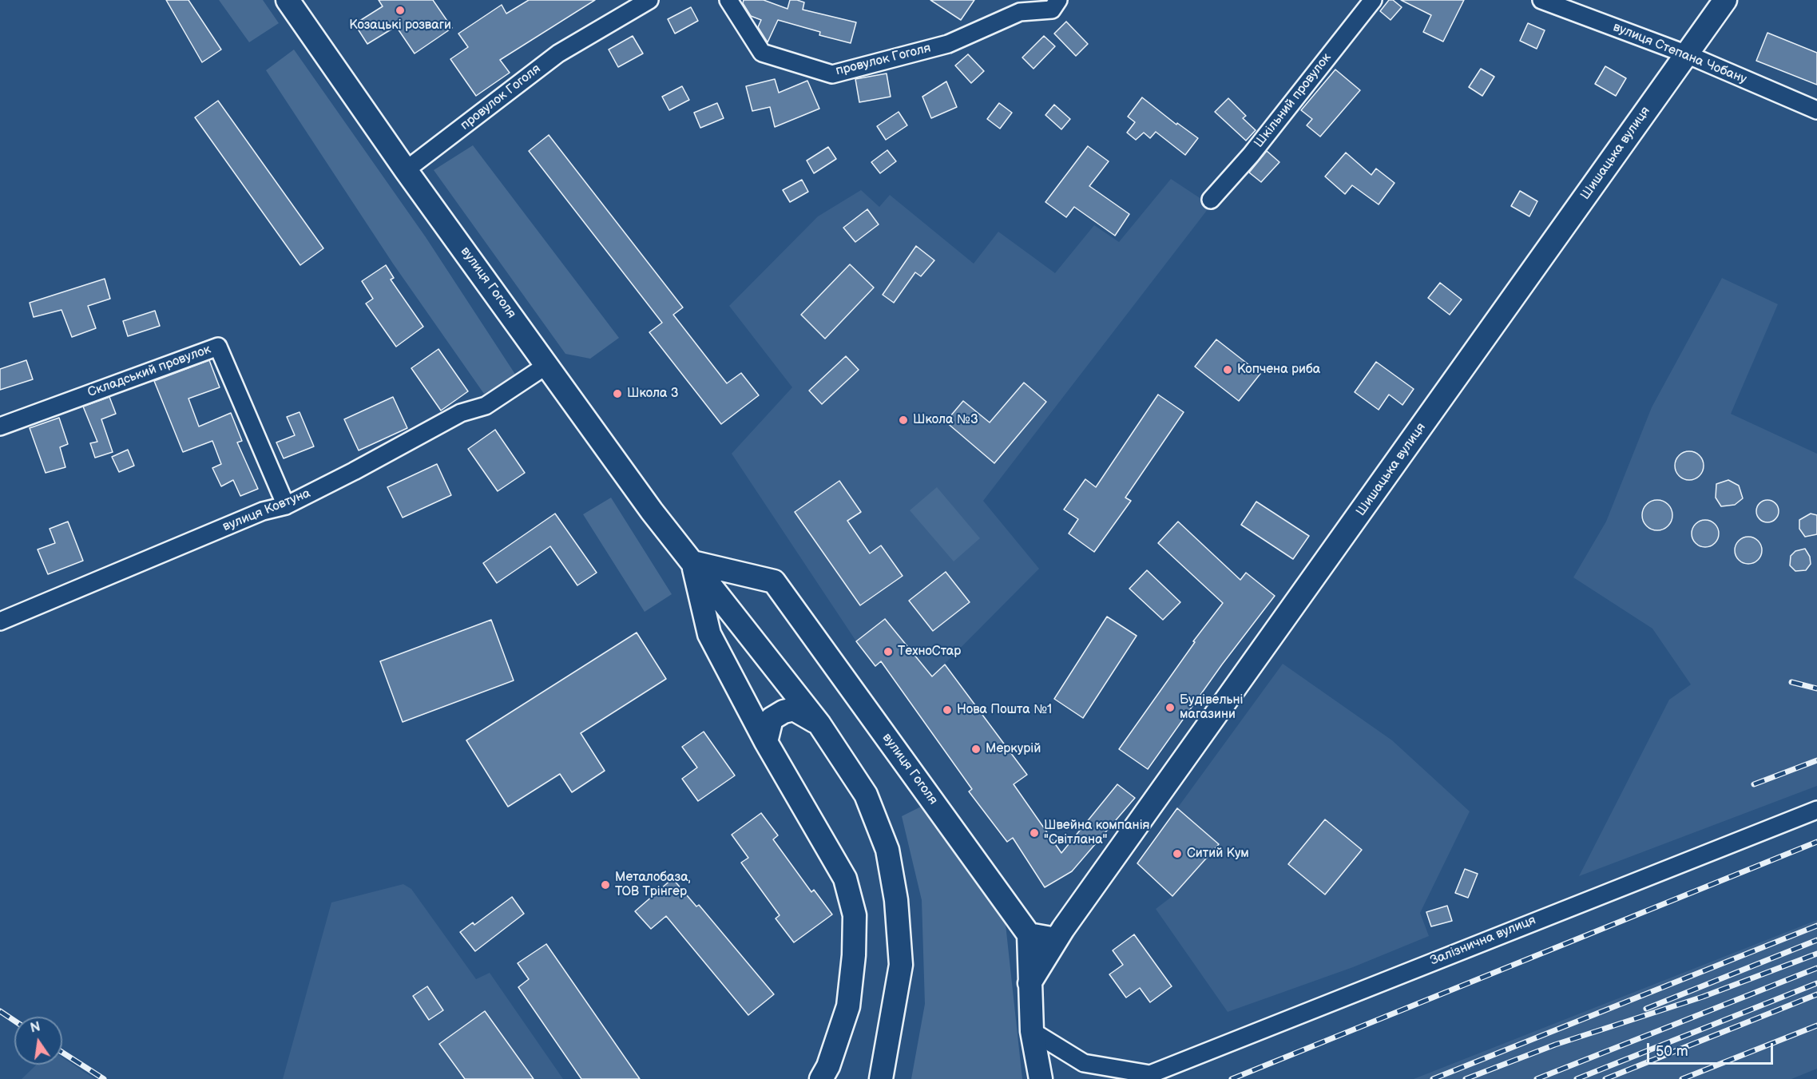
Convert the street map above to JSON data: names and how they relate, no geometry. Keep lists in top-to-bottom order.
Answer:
{
  "streets": {
    "street": [
      "вулиця Степана Чобану",
      "провулок Гоголя",
      "Шкільний провулок",
      "Шишацька вулиця",
      "вулиця Гоголя",
      "Складський провулок",
      "вулиця Ковтуна",
      "Залізнична вулиця"
    ]
  },
  "crossings": [
    ["вулиця Степана Чобану", "Шишацька вулиця"],
    ["провулок Гоголя", "вулиця Гоголя"],
    ["вулиця Гоголя", "вулиця Ковтуна"],
    ["Складський провулок", "вулиця Ковтуна"]
  ],
  "places": [
    "Козацькі розваги",
    "Копчена риба",
    "Школа 3",
    "Школа №3",
    "ТехноСтар",
    "Будівельні магазини",
    "Нова Пошта №1",
    "Меркурій",
    "Швейна компанія \"Світлана\"",
    "Ситий Кум",
    "Металобаза, ТОВ Трінгер"
  ],
  "scale_bar": "50 m",
  "north": "top"
}
